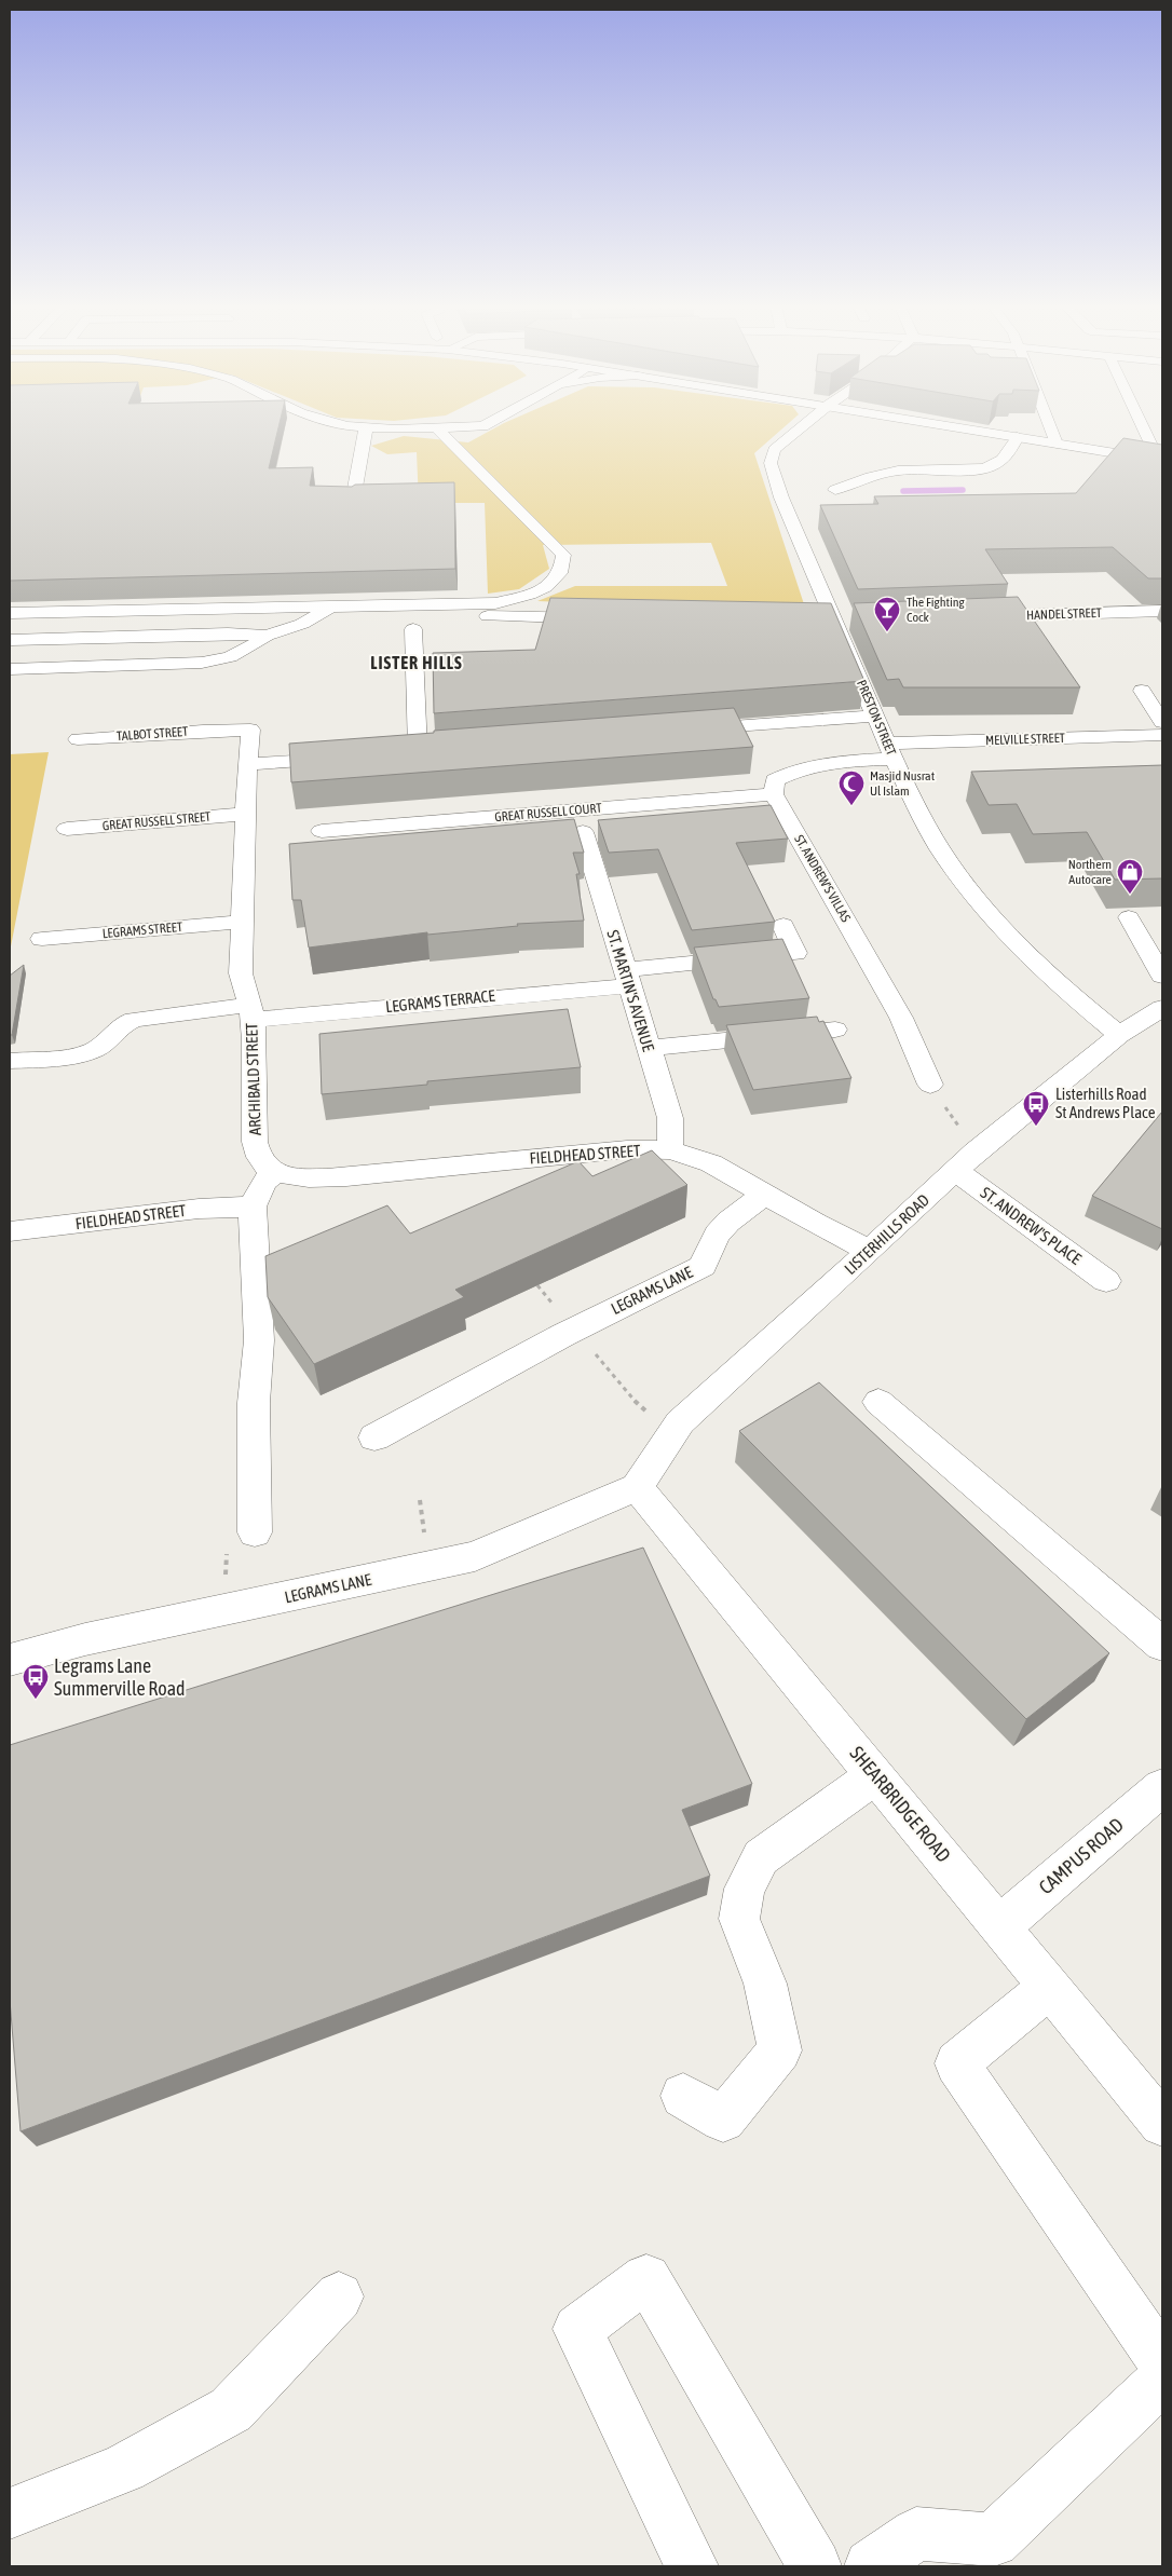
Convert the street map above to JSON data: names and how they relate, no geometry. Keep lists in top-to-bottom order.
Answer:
{
  "streets": {
    "street": [
      "HANDEL STREET",
      "PRESTON STREET",
      "TALBOT STREET",
      "MELVILLE STREET",
      "GREAT RUSSELL COURT",
      "GREAT RUSSELL STREET",
      "ST. ANDREW'S VILLAS",
      "LEGRAMS STREET",
      "ST. MARTIN'S AVENUE",
      "LEGRAMS TERRACE",
      "ARCHIBALD STREET",
      "FIELDHEAD STREET",
      "ST. ANDREW'S PLACE",
      "LISTERHILLS ROAD",
      "LEGRAMS LANE",
      "SHEARBRIDGE ROAD",
      "CAMPUS ROAD"
    ]
  },
  "crossings": [
    ["PRESTON STREET", "MELVILLE STREET"],
    ["PRESTON STREET", "LISTERHILLS ROAD"],
    ["TALBOT STREET", "ARCHIBALD STREET"],
    ["GREAT RUSSELL COURT", "ST. ANDREW'S VILLAS"],
    ["GREAT RUSSELL COURT", "ST. MARTIN'S AVENUE"],
    ["GREAT RUSSELL STREET", "ARCHIBALD STREET"],
    ["LEGRAMS STREET", "ARCHIBALD STREET"],
    ["ST. MARTIN'S AVENUE", "LEGRAMS TERRACE"],
    ["ST. MARTIN'S AVENUE", "FIELDHEAD STREET"],
    ["LEGRAMS TERRACE", "ARCHIBALD STREET"],
    ["ARCHIBALD STREET", "FIELDHEAD STREET"],
    ["FIELDHEAD STREET", "LISTERHILLS ROAD"],
    ["FIELDHEAD STREET", "LEGRAMS LANE"],
    ["ST. ANDREW'S PLACE", "LISTERHILLS ROAD"],
    ["LISTERHILLS ROAD", "LEGRAMS LANE"],
    ["LISTERHILLS ROAD", "SHEARBRIDGE ROAD"],
    ["LEGRAMS LANE", "SHEARBRIDGE ROAD"],
    ["SHEARBRIDGE ROAD", "CAMPUS ROAD"]
  ],
  "districts": ["LISTER HILLS"],
  "places": {
    "bar": ["The Fighting Cock"],
    "mosque": ["Masjid Nusrat Ul Islam"],
    "shop": ["Northern Autocare"],
    "bus stop": ["Listerhills Road St Andrews Place", "Legrams Lane Summerville Road"]
  }
}
